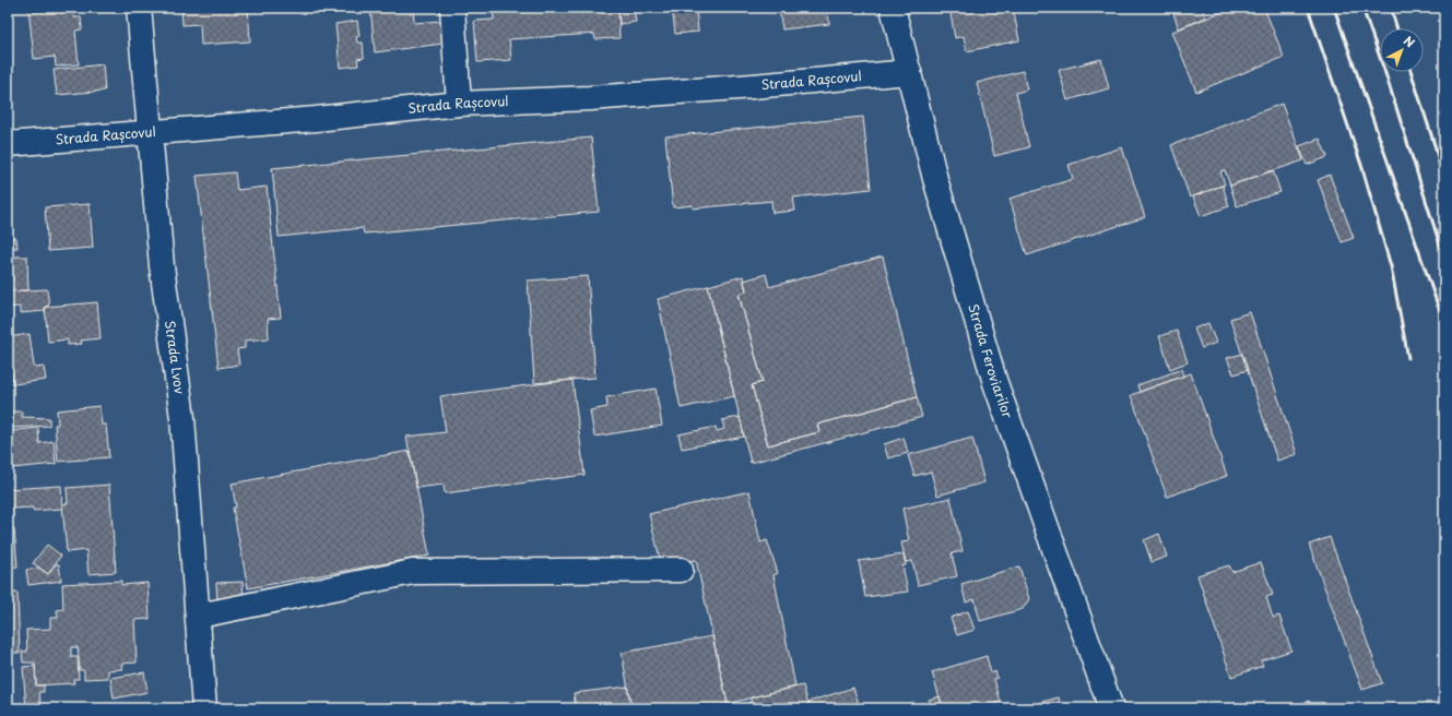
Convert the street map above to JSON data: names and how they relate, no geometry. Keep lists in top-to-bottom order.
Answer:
{
  "streets": {
    "street": ["Strada Rașcovul", "Strada Lvov", "Strada Feroviarilor"]
  },
  "crossings": [
    ["Strada Rașcovul", "Strada Lvov"],
    ["Strada Rașcovul", "Strada Feroviarilor"]
  ],
  "north": "top right"
}
